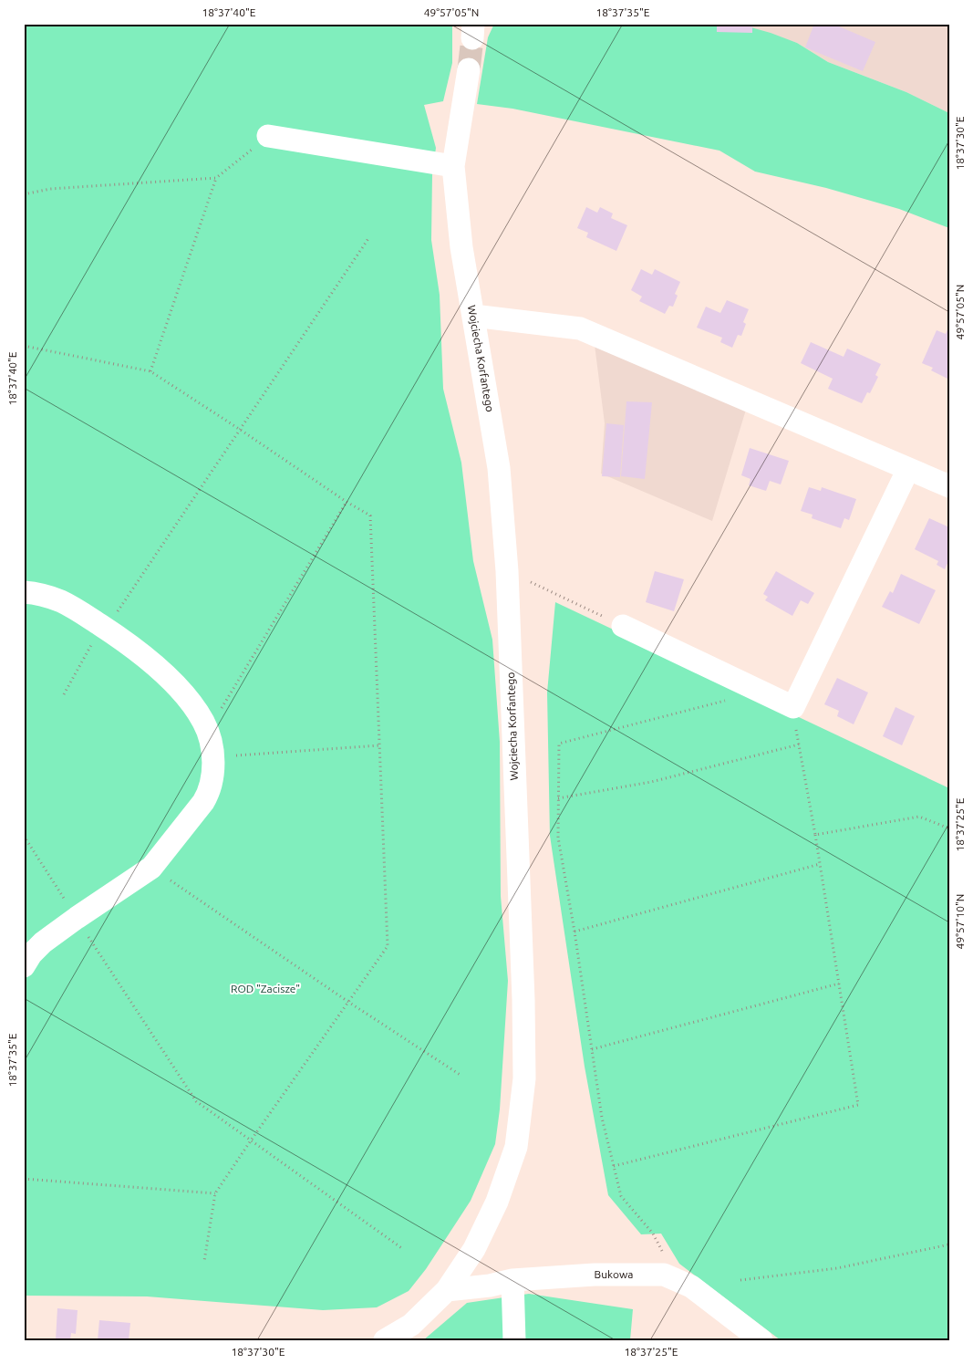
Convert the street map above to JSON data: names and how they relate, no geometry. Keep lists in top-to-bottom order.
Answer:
{
  "streets": {
    "street": ["Wojciecha Korfantego", "Bukowa"]
  },
  "crossings": [
    ["Wojciecha Korfantego", "Bukowa"]
  ],
  "parks": ["ROD \"Zacisze\""],
  "coordinates": [
    "18°37'40\"E",
    "49°57'05\"N",
    "18°37'35\"E",
    "18°37'30\"E",
    "18°37'25\"E",
    "49°57'10\"N"
  ]
}
